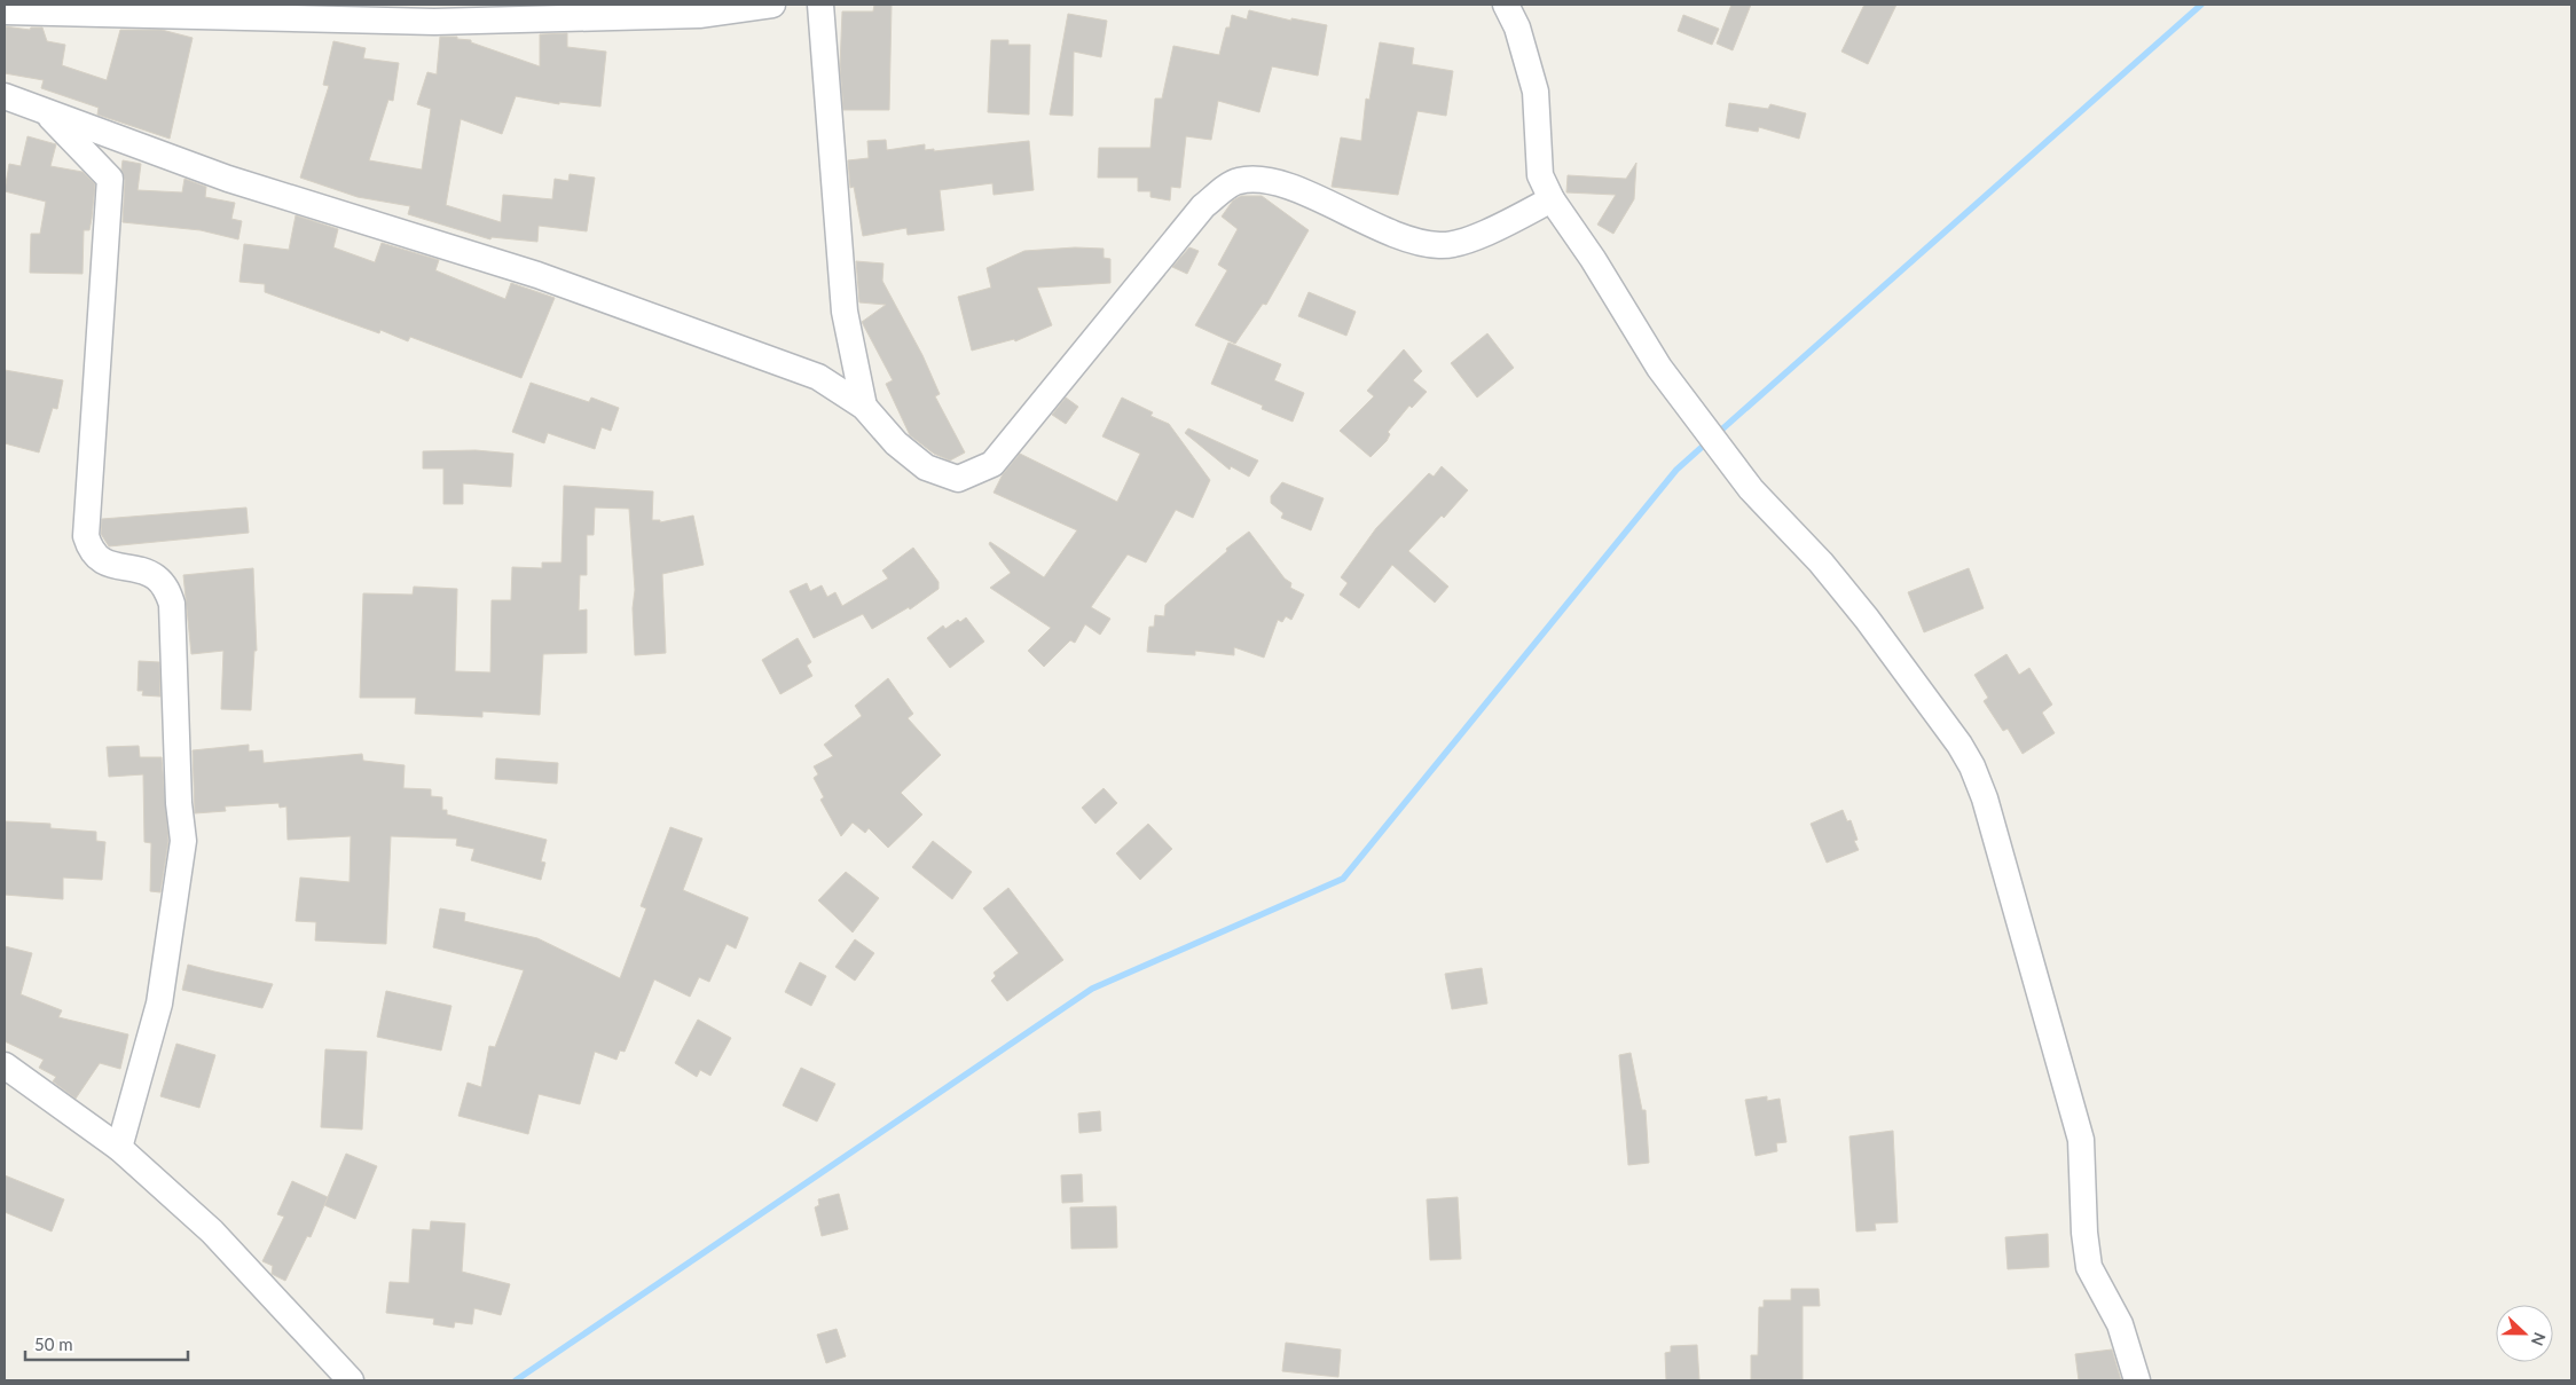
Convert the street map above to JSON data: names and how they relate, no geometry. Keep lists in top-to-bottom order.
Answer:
{
  "scale_bar": "50 m",
  "north": "right"
}
